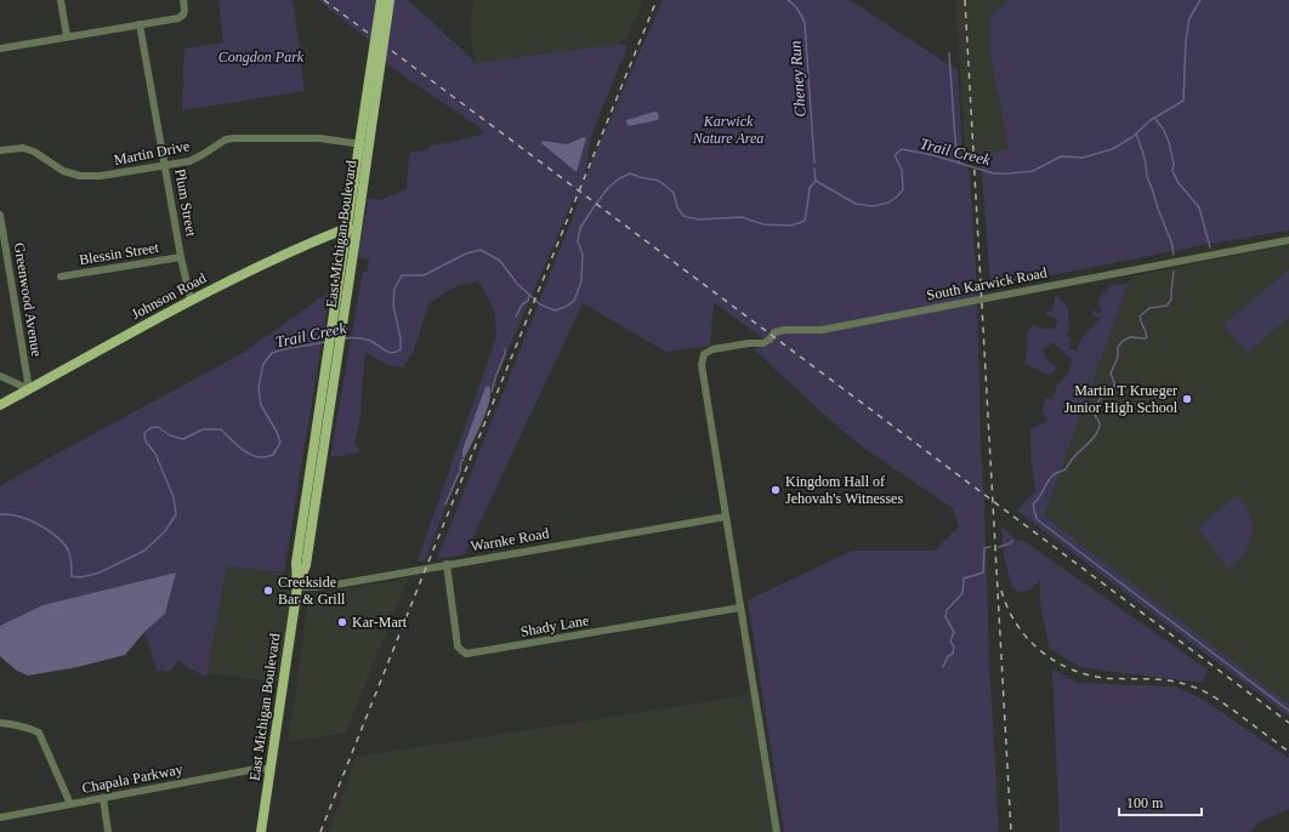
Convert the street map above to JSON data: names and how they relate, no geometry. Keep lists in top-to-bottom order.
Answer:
{
  "streets": {
    "main road": ["East Michigan Boulevard", "Johnson Road"],
    "street": [
      "Martin Drive",
      "Plum Street",
      "Blessin Street",
      "South Karwick Road",
      "Greenwood Avenue",
      "Warnke Road",
      "Shady Lane",
      "Chapala Parkway"
    ]
  },
  "crossings": [
    ["Martin Drive", "Plum Street"],
    ["Martin Drive", "East Michigan Boulevard"],
    ["Plum Street", "Blessin Street"],
    ["Plum Street", "Johnson Road"],
    ["East Michigan Boulevard", "Johnson Road"],
    ["East Michigan Boulevard", "Warnke Road"],
    ["East Michigan Boulevard", "Chapala Parkway"],
    ["South Karwick Road", "Warnke Road"],
    ["Johnson Road", "Greenwood Avenue"],
    ["Warnke Road", "Shady Lane"]
  ],
  "water": ["Cheney Run", "Trail Creek"],
  "parks": ["Congdon Park", "Karwick Nature Area"],
  "places": [
    "Martin T Krueger Junior High School",
    "Kingdom Hall of Jehovah's Witnesses",
    "Creekside Bar & Grill",
    "Kar-Mart"
  ],
  "scale_bar": "100 m"
}
